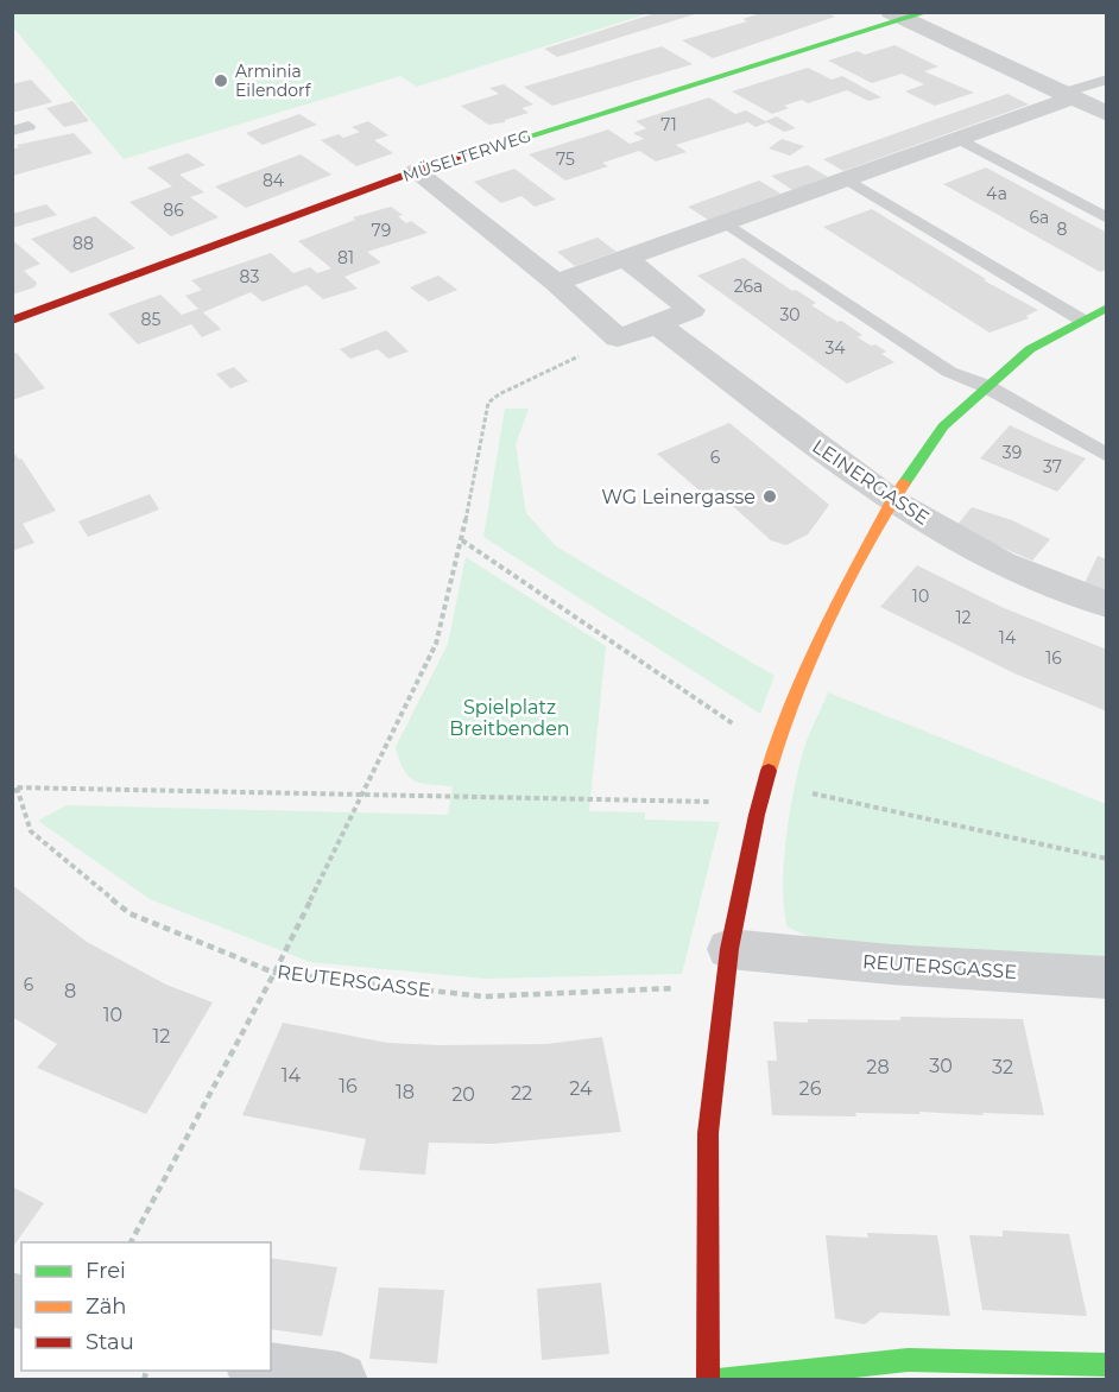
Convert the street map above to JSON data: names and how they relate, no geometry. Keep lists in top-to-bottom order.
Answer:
{
  "streets": {
    "street": ["MÜSELTERWEG", "LEINERGASSE", "REUTERSGASSE"]
  },
  "parks": ["Spielplatz Breitbenden"],
  "places": ["Arminia Eilendorf", "WG Leinergasse"],
  "house_numbers": [
    "71",
    "75",
    "84",
    "4a",
    "86",
    "6a",
    "8",
    "79",
    "88",
    "81",
    "83",
    "26a",
    "30",
    "85",
    "34",
    "39",
    "6",
    "37",
    "10",
    "12",
    "14",
    "16",
    "6",
    "8",
    "10",
    "12",
    "30",
    "28",
    "32",
    "14",
    "16",
    "24",
    "26",
    "18",
    "22",
    "20"
  ],
  "legend": ["Frei", "Zäh", "Stau"]
}
